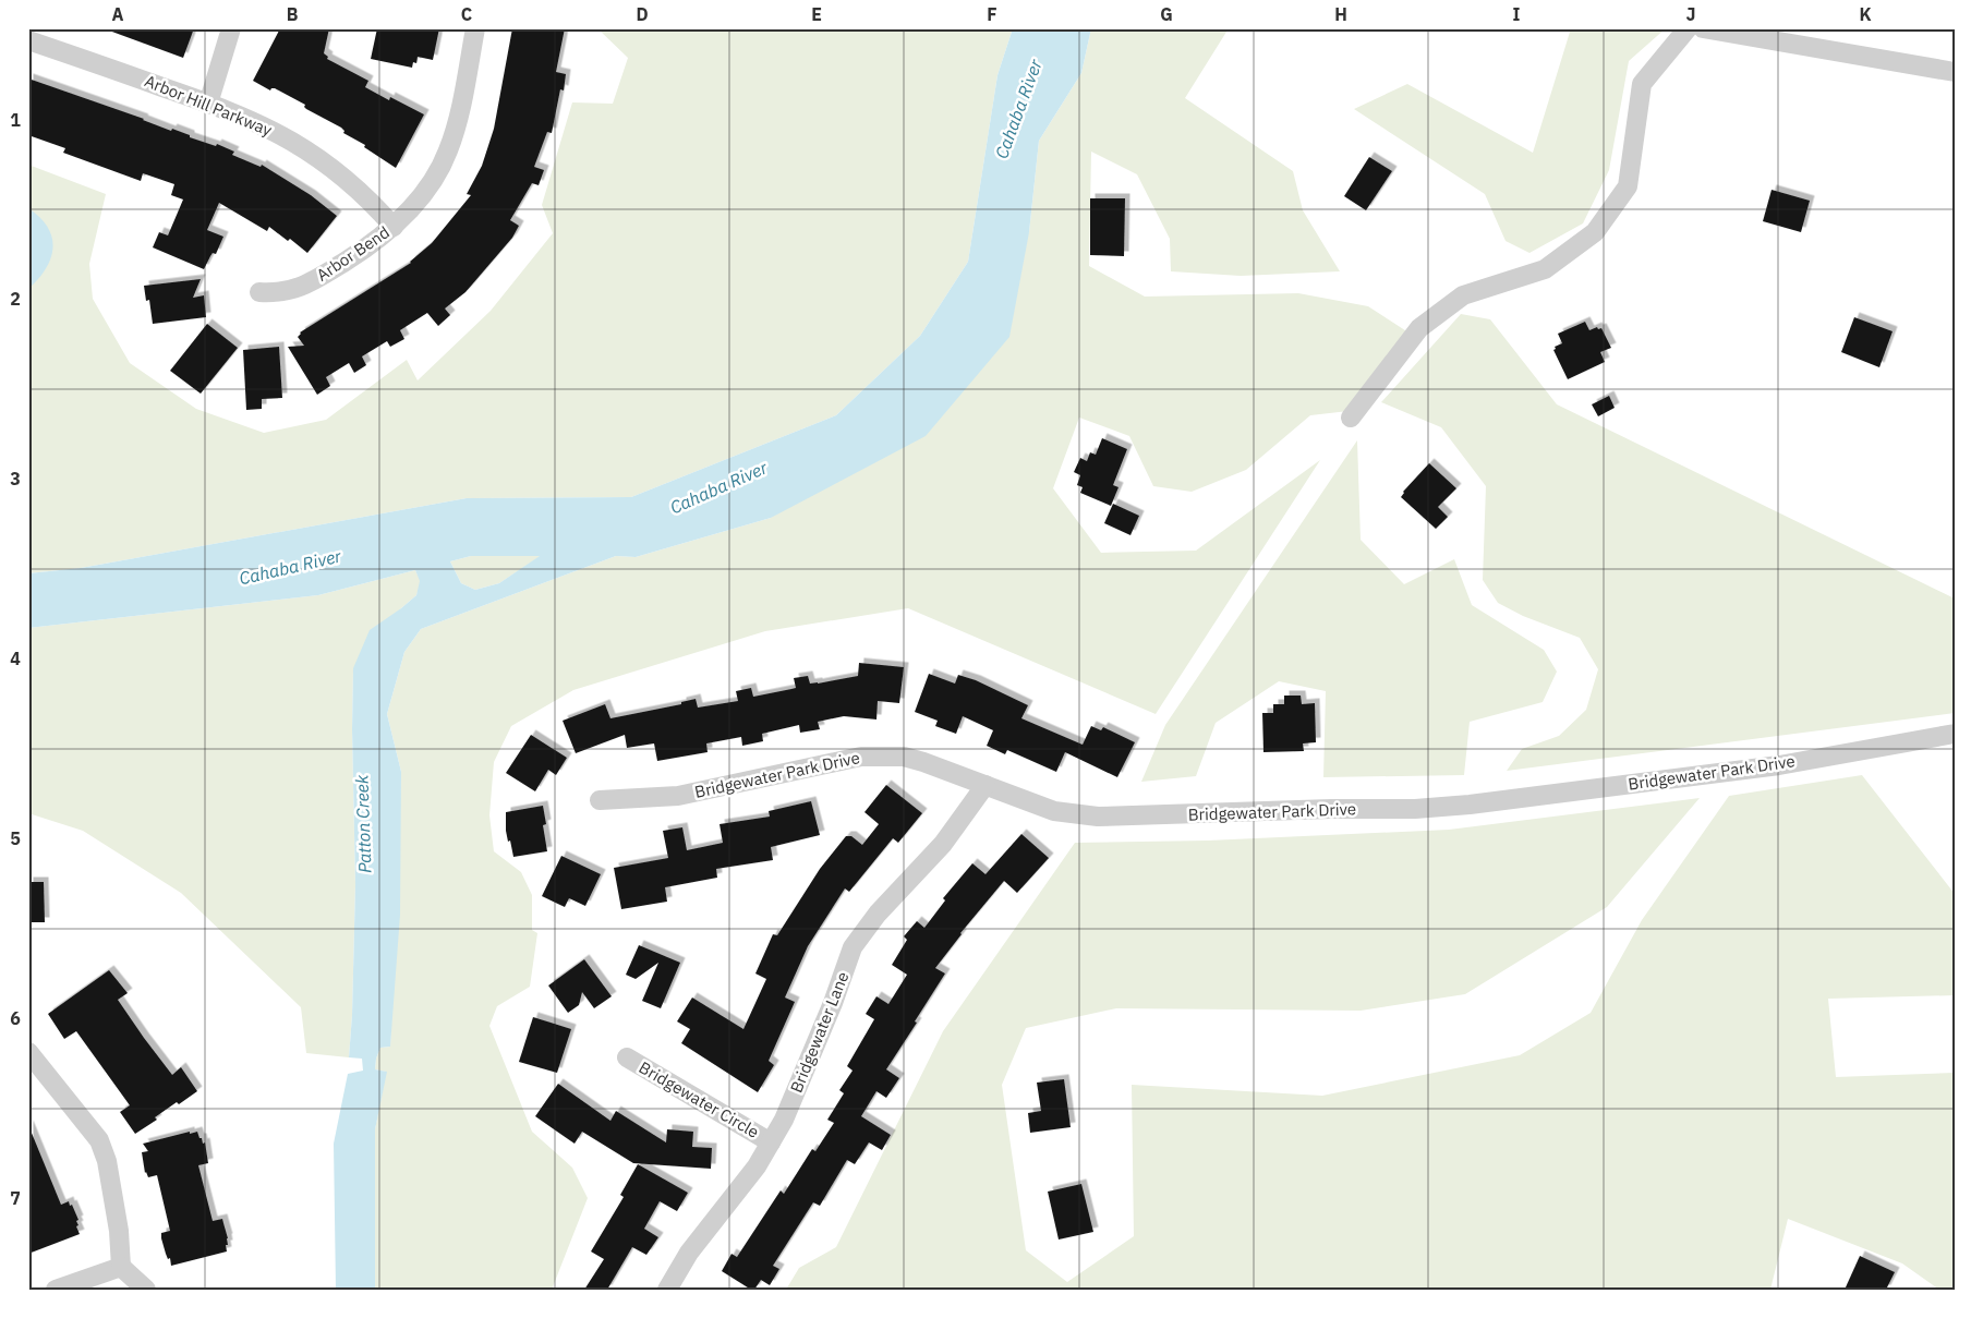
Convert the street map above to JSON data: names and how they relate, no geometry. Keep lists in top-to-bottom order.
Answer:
{
  "streets": {
    "street": [
      "Arbor Hill Parkway",
      "Arbor Bend",
      "Bridgewater Park Drive",
      "Bridgewater Lane",
      "Bridgewater Circle"
    ]
  },
  "crossings": [
    ["Arbor Hill Parkway", "Arbor Bend"],
    ["Bridgewater Park Drive", "Bridgewater Lane"],
    ["Bridgewater Lane", "Bridgewater Circle"]
  ],
  "water": ["Cahaba River", "Patton Creek"],
  "grid": {
    "columns": [
      "A",
      "B",
      "C",
      "D",
      "E",
      "F",
      "G",
      "H",
      "I",
      "J",
      "K"
    ],
    "rows": [
      "1",
      "2",
      "3",
      "4",
      "5",
      "6",
      "7"
    ]
  }
}
